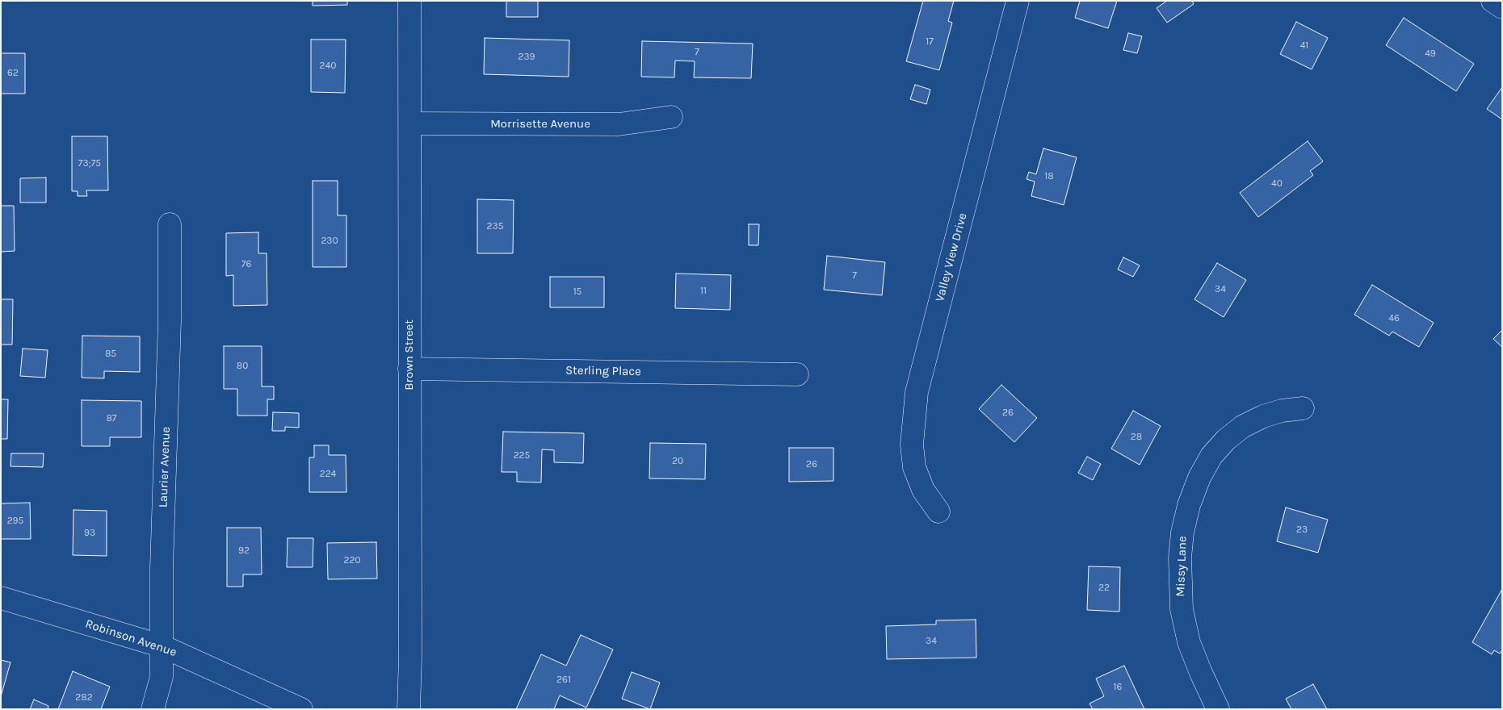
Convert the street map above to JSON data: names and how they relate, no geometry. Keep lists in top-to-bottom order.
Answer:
{
  "streets": {
    "street": [
      "Morrisette Avenue",
      "Valley View Drive",
      "Brown Street",
      "Sterling Place",
      "Laurier Avenue",
      "Missy Lane",
      "Robinson Avenue"
    ]
  },
  "crossings": [
    ["Morrisette Avenue", "Brown Street"],
    ["Brown Street", "Sterling Place"],
    ["Laurier Avenue", "Robinson Avenue"]
  ],
  "house_numbers": [
    "17",
    "41",
    "7",
    "49",
    "239",
    "240",
    "62",
    "73;75",
    "18",
    "40",
    "235",
    "230",
    "76",
    "7",
    "34",
    "11",
    "15",
    "46",
    "85",
    "80",
    "26",
    "87",
    "28",
    "225",
    "20",
    "26",
    "224",
    "295",
    "23",
    "93",
    "92",
    "220",
    "22",
    "34",
    "261",
    "16",
    "282"
  ]
}
